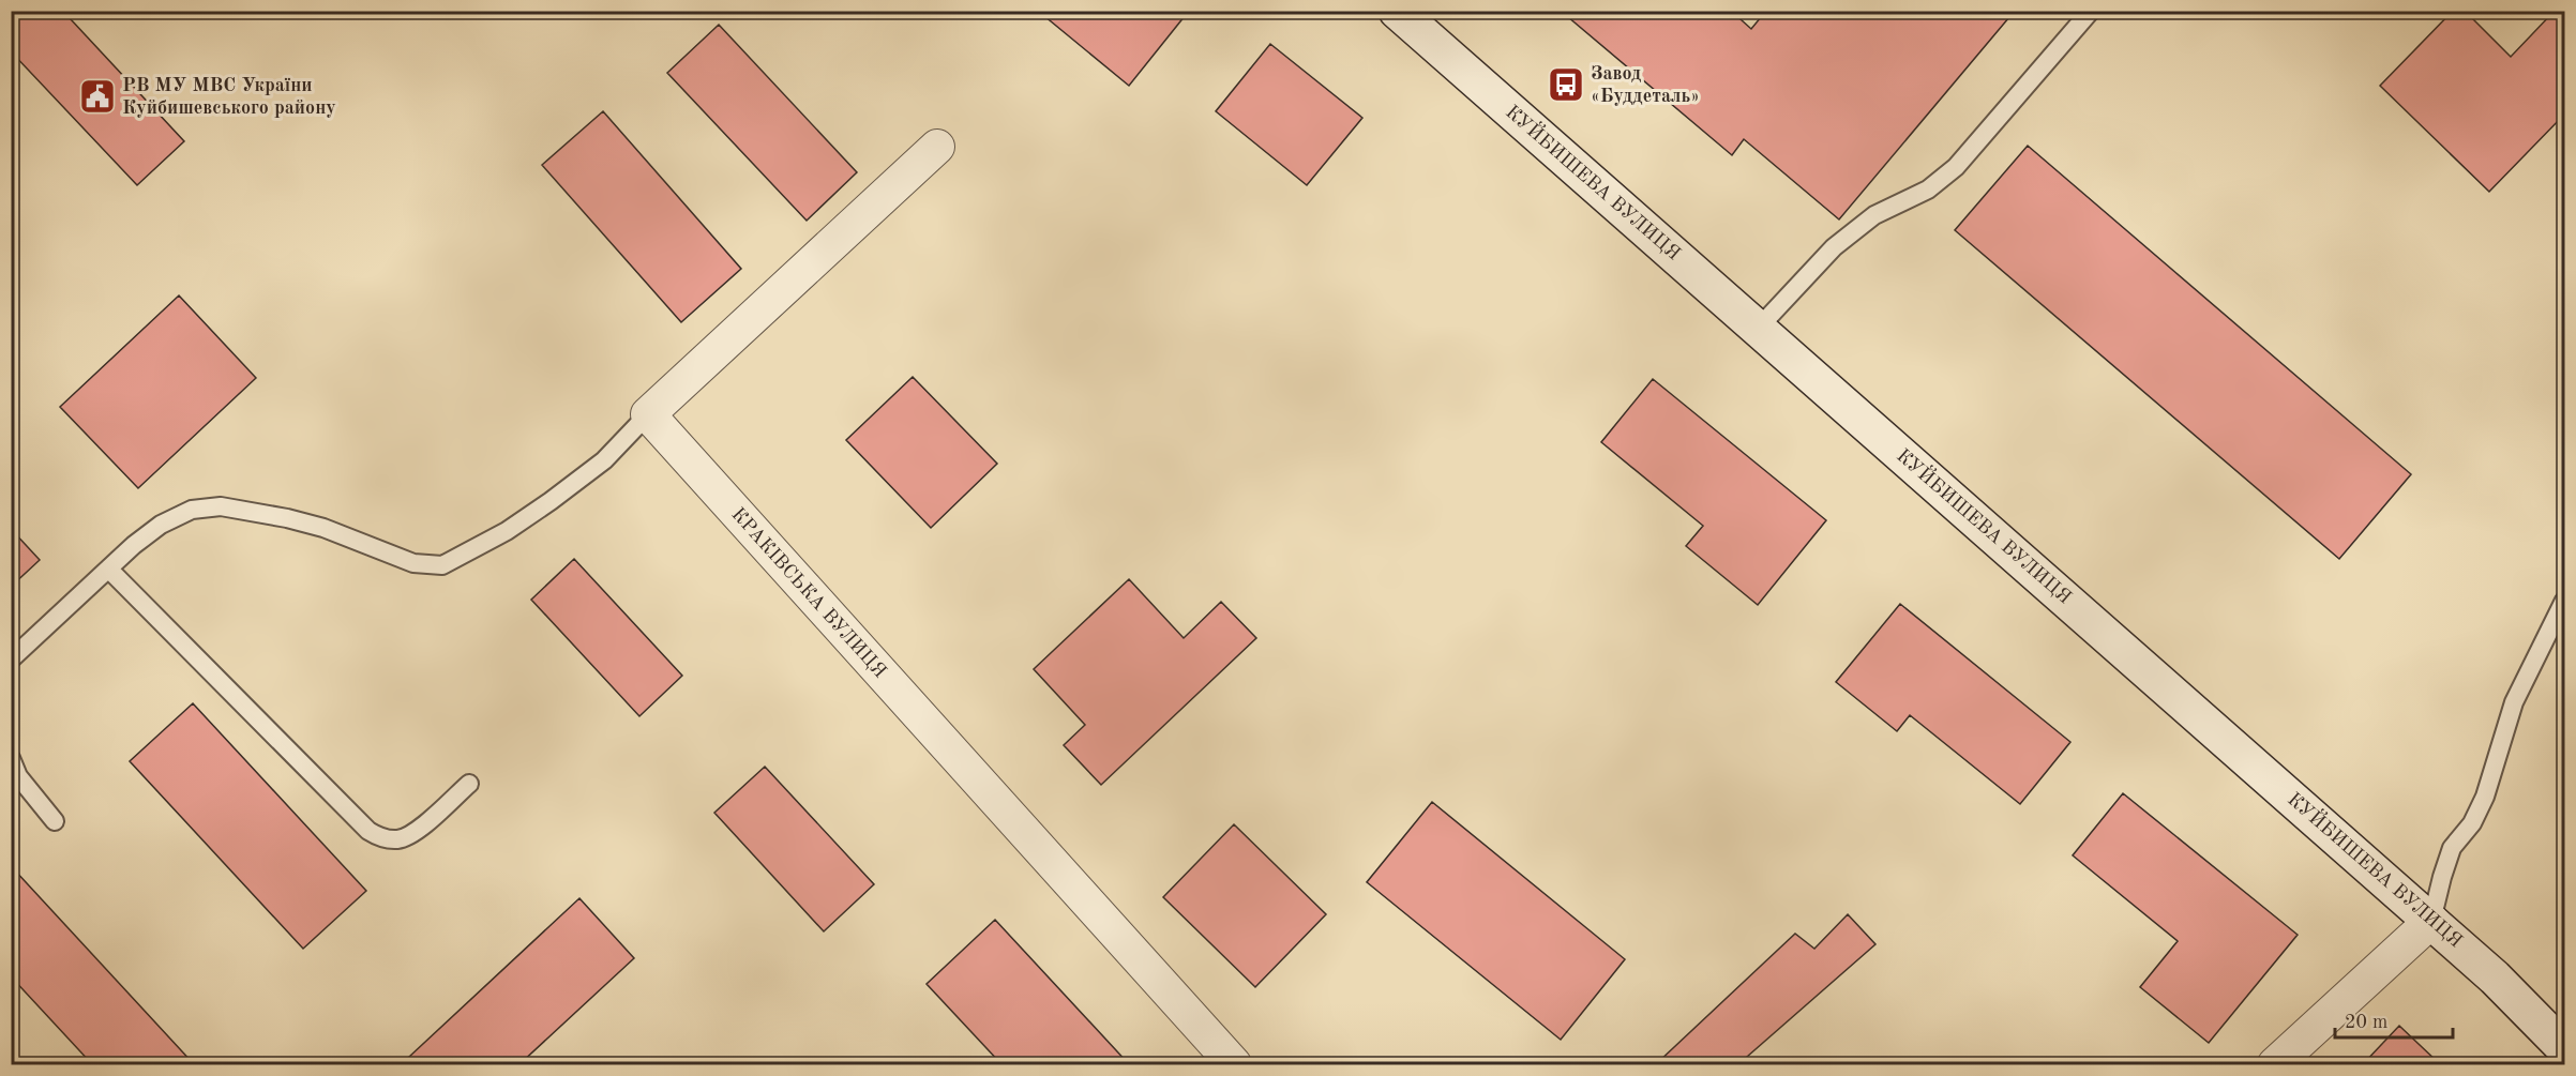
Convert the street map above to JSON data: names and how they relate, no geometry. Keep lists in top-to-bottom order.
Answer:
{
  "streets": {
    "main road": ["КУЙБИШЕВА ВУЛИЦЯ"],
    "street": ["КРАКІВСЬКА ВУЛИЦЯ"]
  },
  "places": {
    "bus stop": ["Завод «Буддеталь»"],
    "public building": ["РВ МУ МВС України Куйбишевського району"]
  },
  "scale_bar": "20 m"
}
